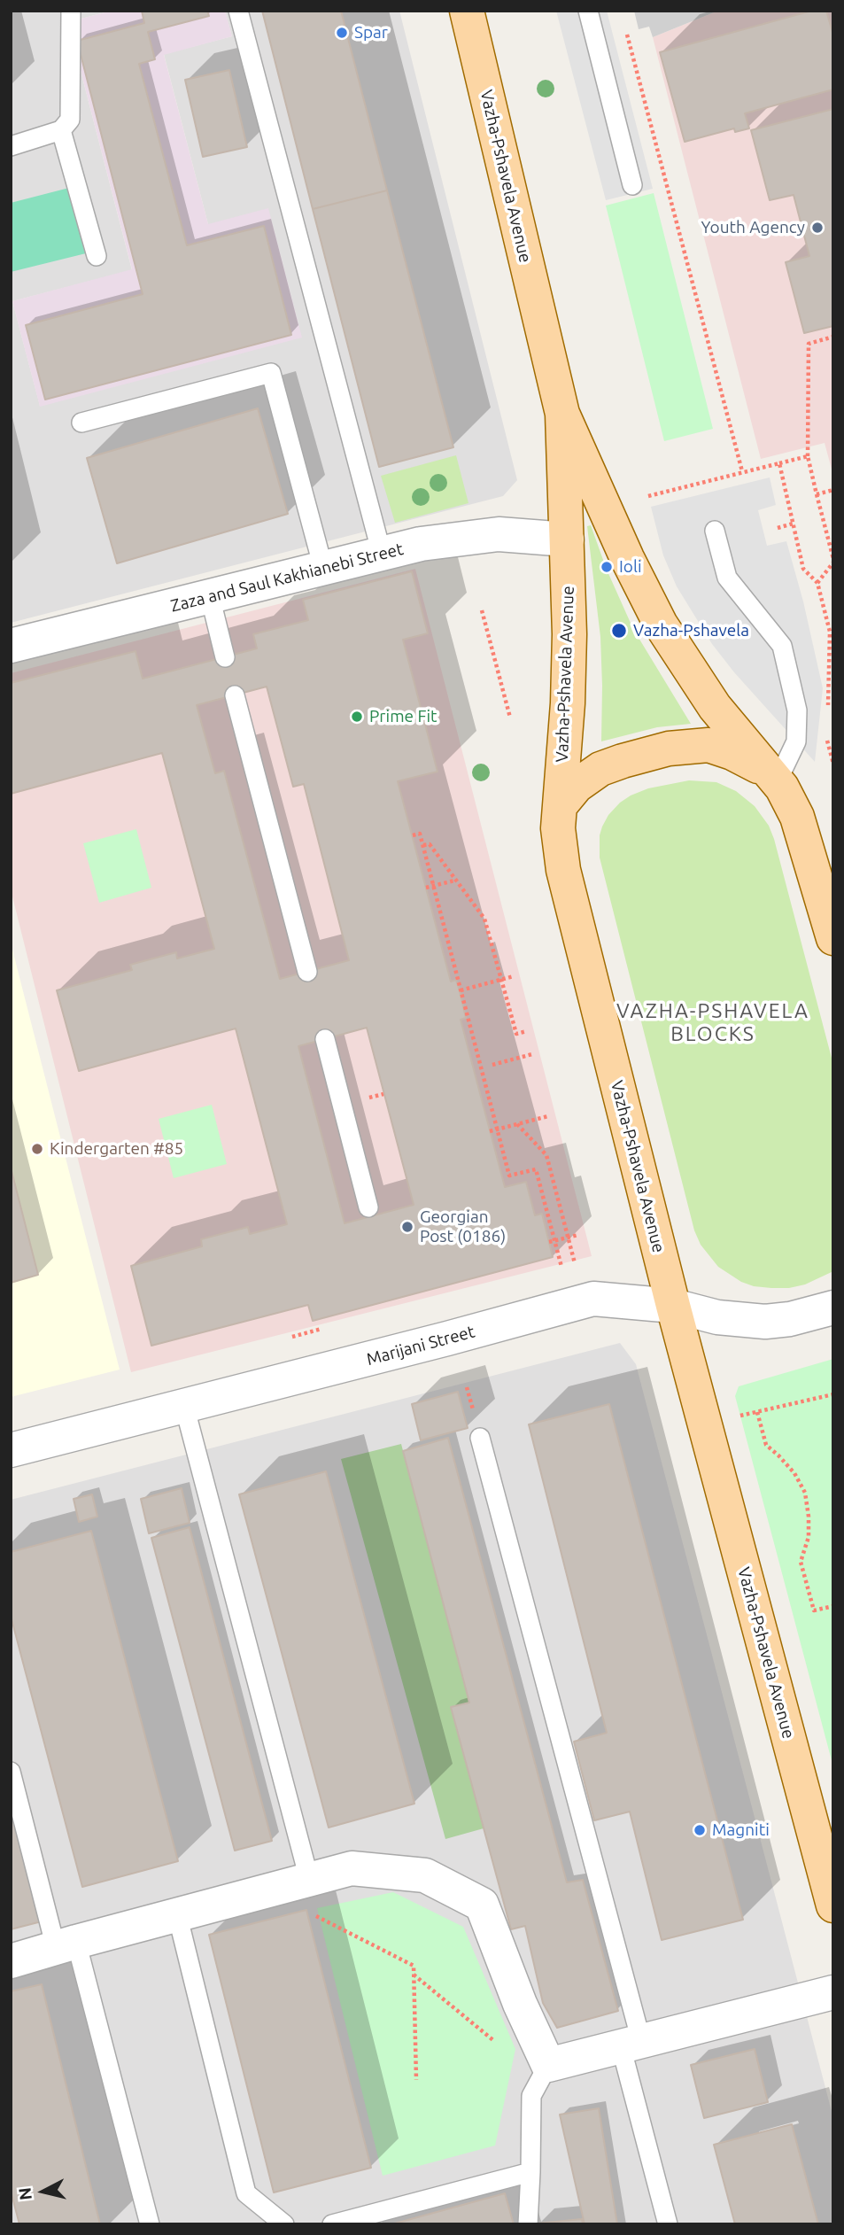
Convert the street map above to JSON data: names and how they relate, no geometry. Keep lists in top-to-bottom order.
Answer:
{
  "streets": {
    "main road": ["Vazha-Pshavela Avenue"],
    "street": ["Zaza and Saul Kakhianebi Street", "Marijani Street"]
  },
  "crossings": [
    ["Vazha-Pshavela Avenue", "Zaza and Saul Kakhianebi Street"],
    ["Vazha-Pshavela Avenue", "Marijani Street"]
  ],
  "districts": ["VAZHA-PSHAVELA BLOCKS"],
  "places": [
    "Spar",
    "Youth Agency",
    "Ioli",
    "Vazha-Pshavela",
    "Prime Fit",
    "Kindergarten #85",
    "Georgian Post (0186)",
    "Magniti"
  ],
  "north": "left"
}
